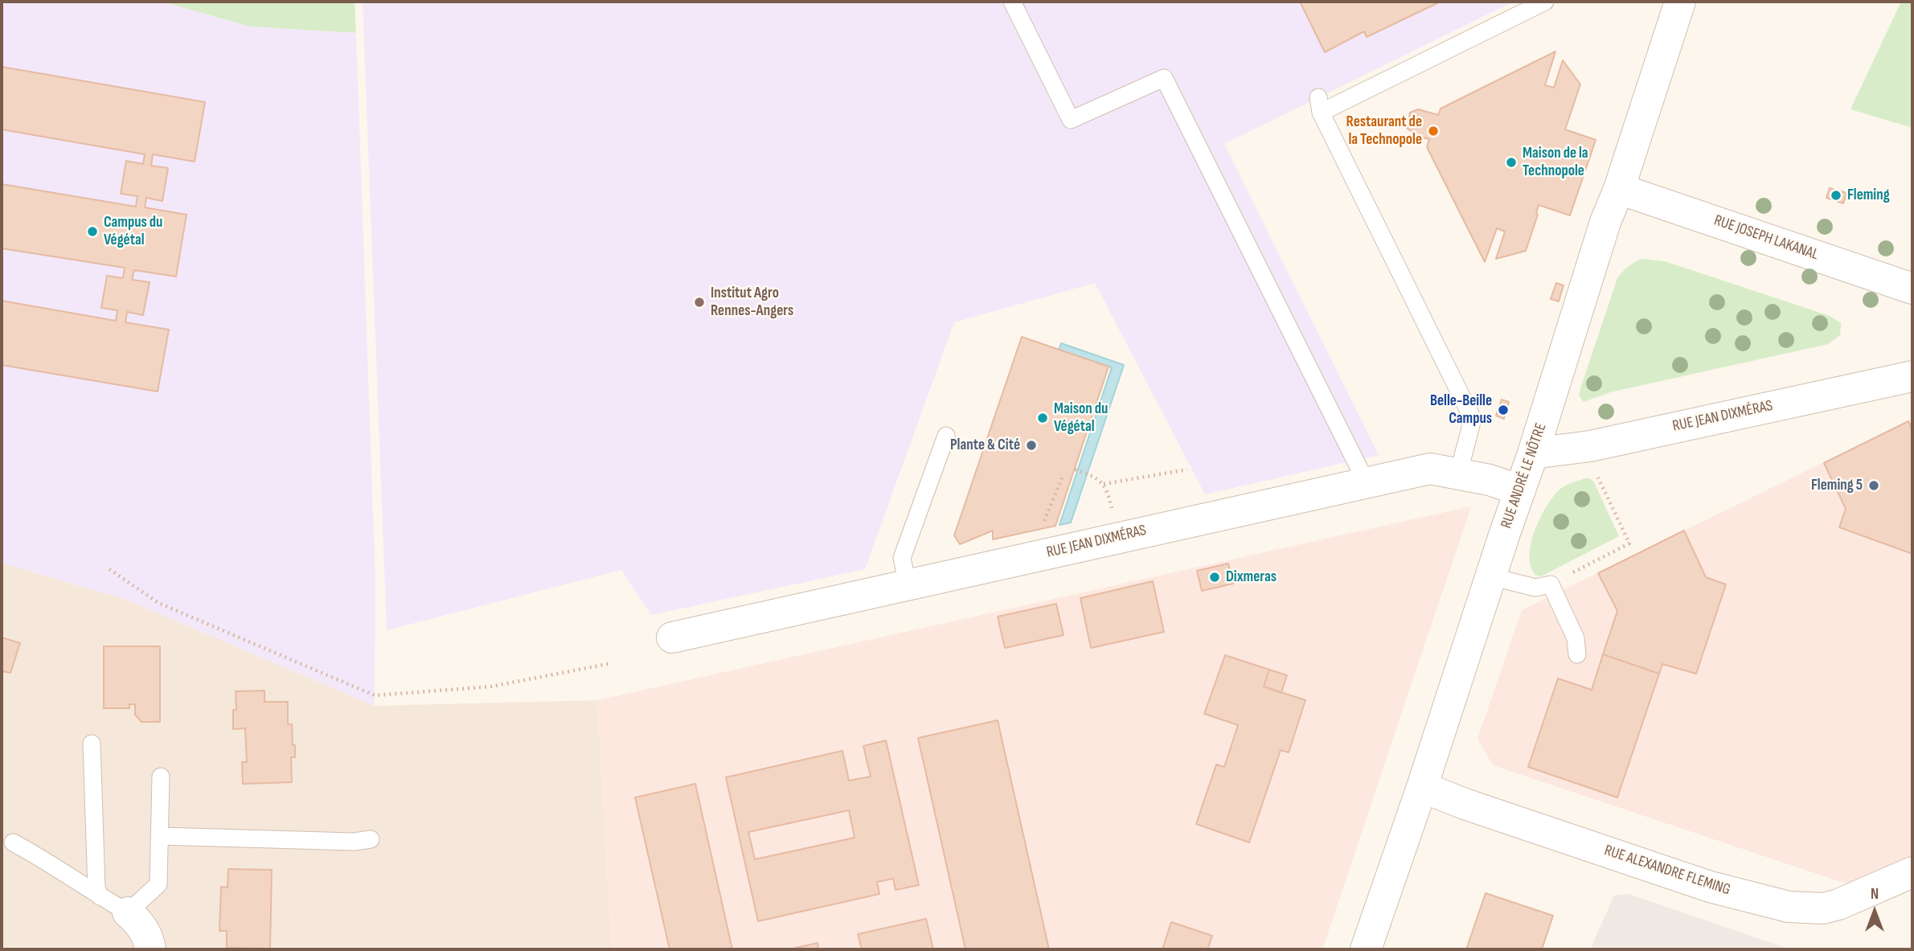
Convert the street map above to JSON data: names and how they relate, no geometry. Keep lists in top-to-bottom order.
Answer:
{
  "streets": {
    "street": [
      "RUE JOSEPH LAKANAL",
      "RUE JEAN DIXMÉRAS",
      "RUE ANDRÉ LE NÔTRE",
      "RUE ALEXANDRE FLEMING"
    ]
  },
  "crossings": [
    ["RUE JOSEPH LAKANAL", "RUE ANDRÉ LE NÔTRE"],
    ["RUE JEAN DIXMÉRAS", "RUE ANDRÉ LE NÔTRE"],
    ["RUE ANDRÉ LE NÔTRE", "RUE ALEXANDRE FLEMING"]
  ],
  "places": [
    "Restaurant de la Technopole",
    "Maison de la Technopole",
    "Fleming",
    "Campus du Végétal",
    "Institut Agro Rennes-Angers",
    "Belle-Beille Campus",
    "Maison du Végétal",
    "Plante & Cité",
    "Fleming 5",
    "Dixmeras"
  ],
  "north": "top"
}
